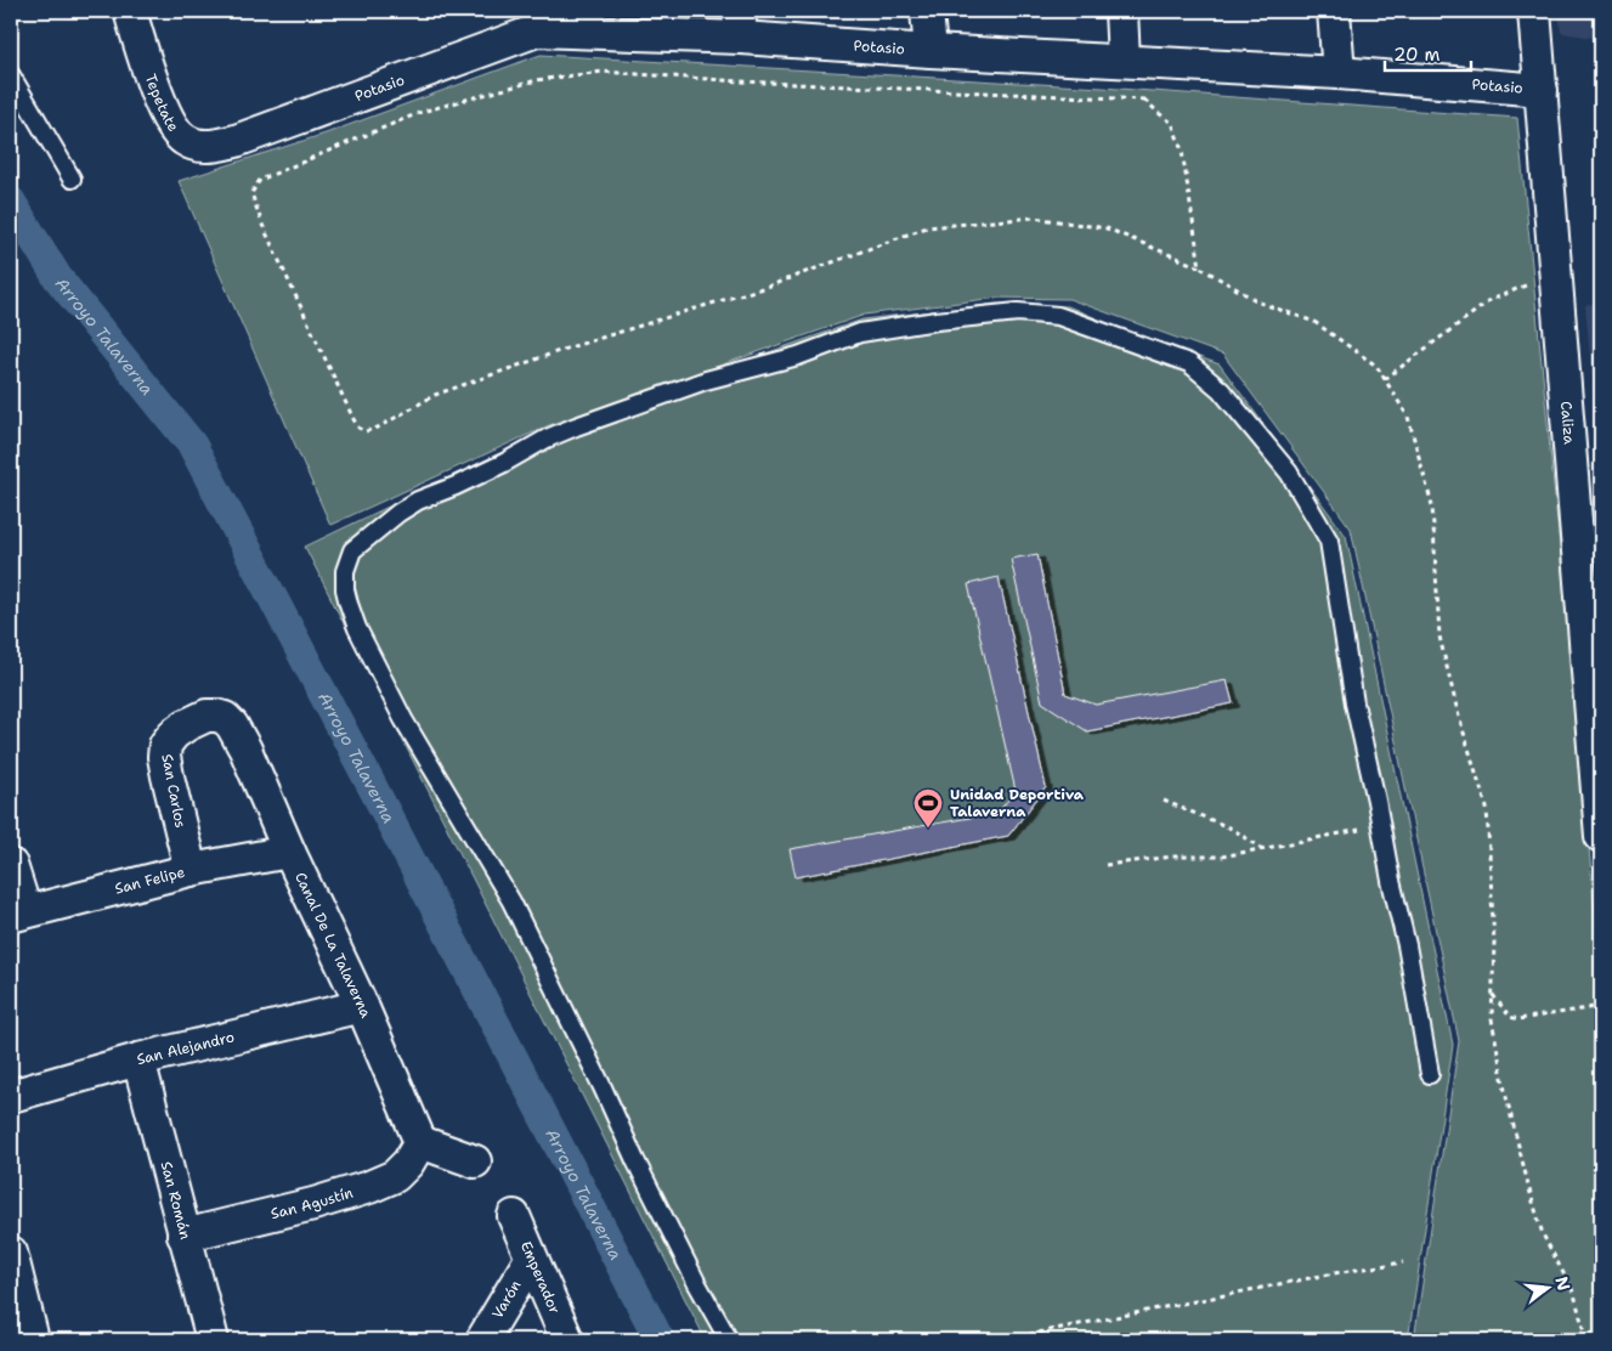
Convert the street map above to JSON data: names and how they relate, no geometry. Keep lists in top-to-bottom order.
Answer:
{
  "streets": {
    "street": [
      "Potasio",
      "Tepetate",
      "Caliza",
      "San Carlos",
      "San Felipe",
      "Canal De La Talaverna",
      "San Alejandro",
      "San Román",
      "San Agustín",
      "Emperador",
      "Varón"
    ]
  },
  "crossings": [
    ["Potasio", "Tepetate"],
    ["Potasio", "Caliza"],
    ["San Carlos", "San Felipe"],
    ["San Carlos", "Canal De La Talaverna"],
    ["San Felipe", "Canal De La Talaverna"],
    ["Canal De La Talaverna", "San Alejandro"],
    ["Canal De La Talaverna", "San Agustín"],
    ["San Alejandro", "San Román"],
    ["San Román", "San Agustín"],
    ["Emperador", "Varón"]
  ],
  "water": ["Arroyo Talaverna"],
  "places": {
    "sports": ["Unidad Deportiva Talaverna"]
  },
  "scale_bar": "20 m",
  "north": "right"
}
